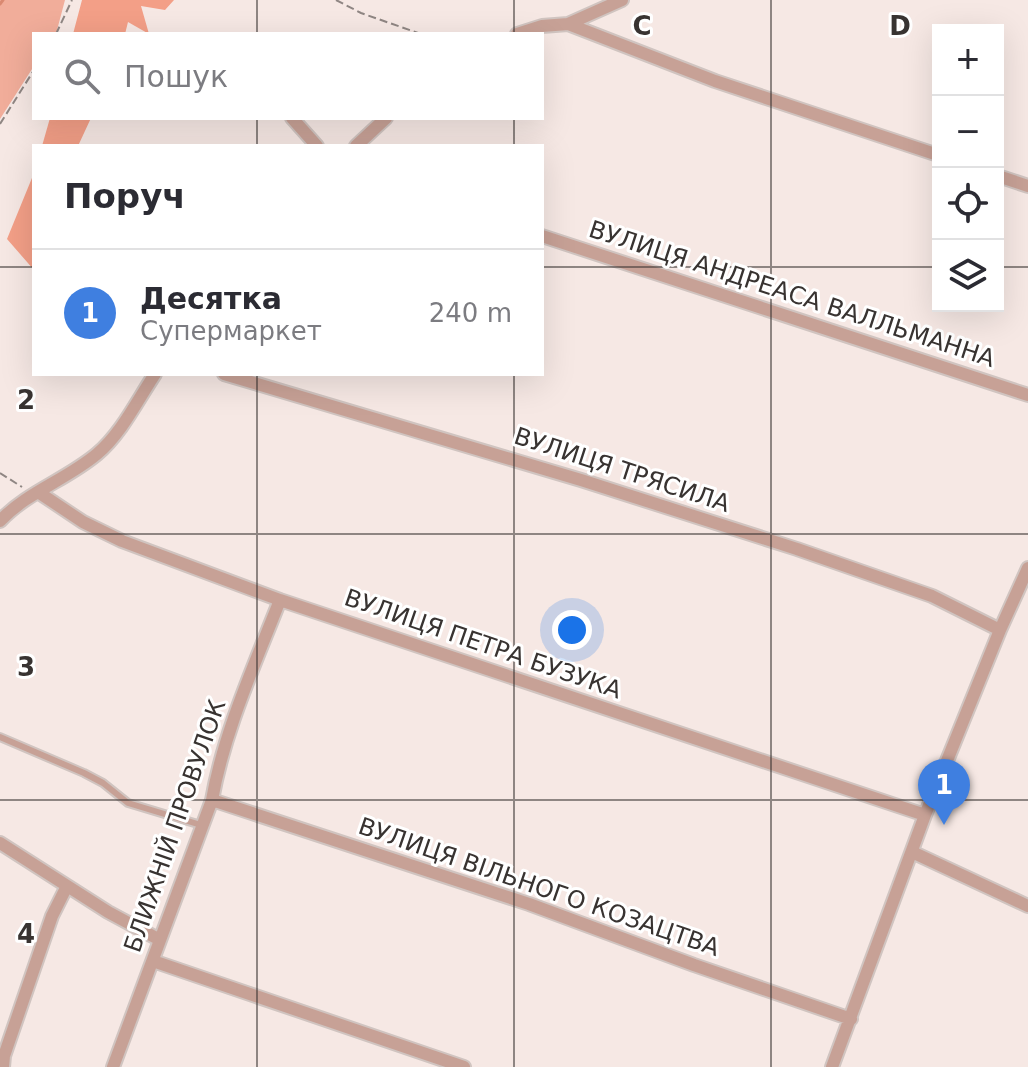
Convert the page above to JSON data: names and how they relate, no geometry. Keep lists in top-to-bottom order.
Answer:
{
  "streets": {
    "street": [
      "ВУЛИЦЯ АНДРЕАСА ВАЛЛЬМАННА",
      "ВУЛИЦЯ ТРЯСИЛА",
      "ВУЛИЦЯ ПЕТРА БУЗУКА",
      "БЛИЖНІЙ ПРОВУЛОК",
      "ВУЛИЦЯ ВІЛЬНОГО КОЗАЦТВА"
    ]
  },
  "crossings": [
    ["ВУЛИЦЯ ПЕТРА БУЗУКА", "БЛИЖНІЙ ПРОВУЛОК"],
    ["БЛИЖНІЙ ПРОВУЛОК", "ВУЛИЦЯ ВІЛЬНОГО КОЗАЦТВА"]
  ],
  "page": {
    "map_buttons": ["+", "−"],
    "search": "Пошук",
    "heading": "Поруч",
    "list": [
      {
        "mark": "1",
        "name": "Десятка",
        "note": "Супермаркет",
        "value": "240 m"
      }
    ],
    "pins": "1"
  },
  "grid": {
    "columns": ["C", "D"],
    "rows": ["2", "3", "4"]
  }
}
